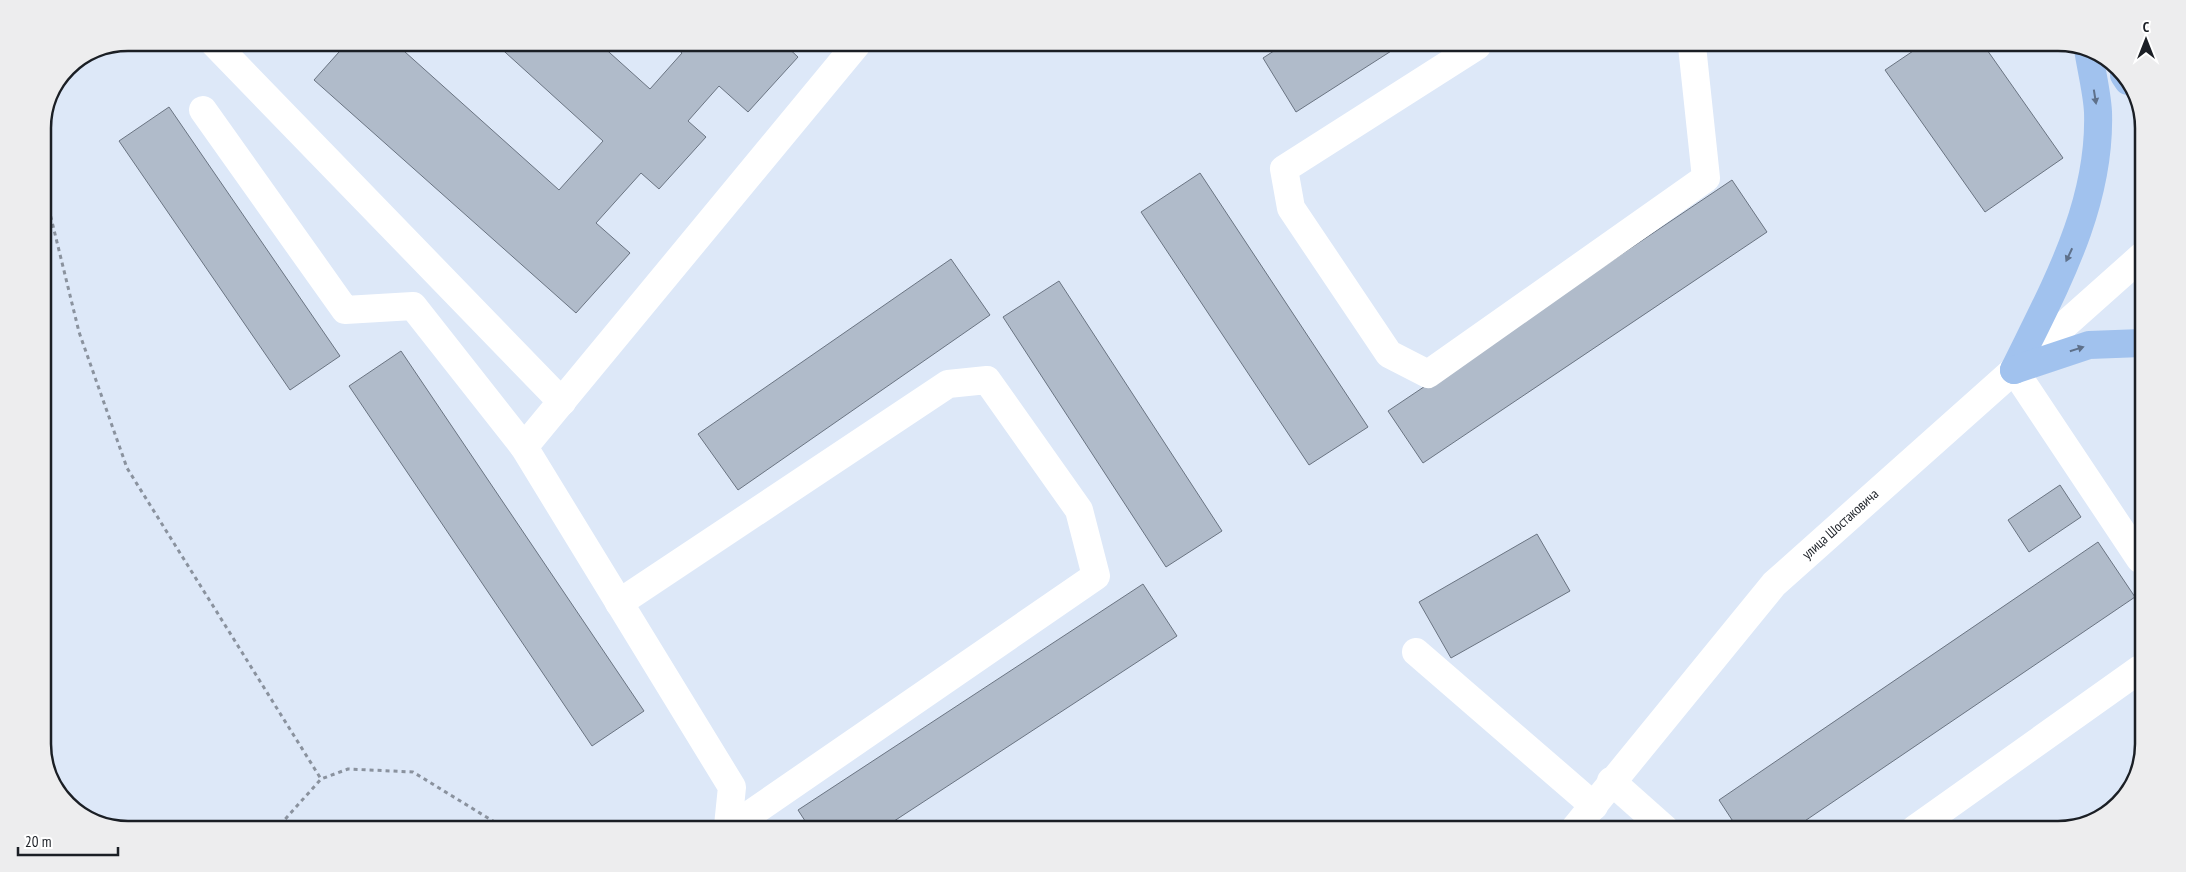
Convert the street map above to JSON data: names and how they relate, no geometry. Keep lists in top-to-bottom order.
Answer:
{
  "streets": {
    "street": ["улица Шостаковича"]
  },
  "scale_bar": "20 m",
  "north": "top"
}
